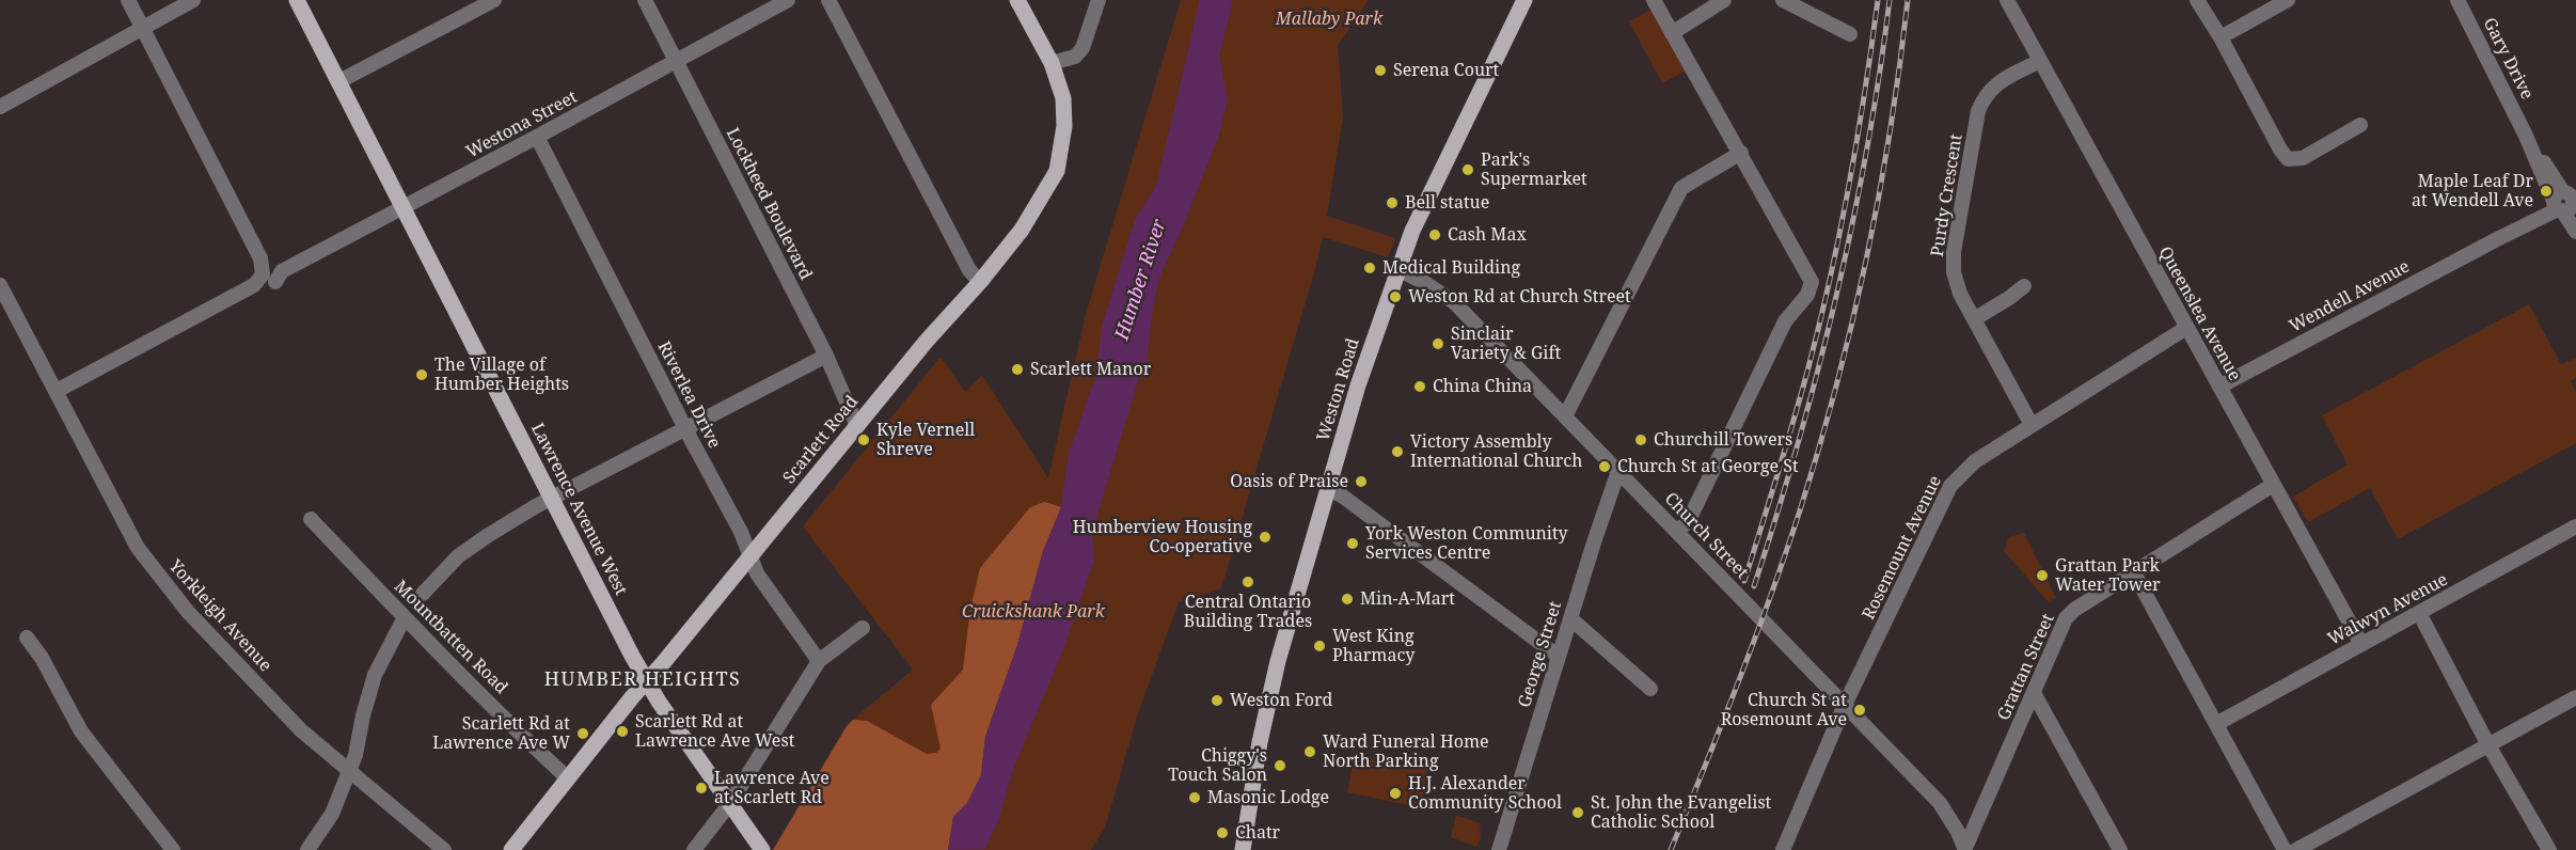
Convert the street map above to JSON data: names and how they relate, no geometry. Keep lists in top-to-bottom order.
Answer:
{
  "streets": {
    "main road": ["Weston Road", "Scarlett Road", "Lawrence Avenue West"],
    "street": [
      "Gary Drive",
      "Westona Street",
      "Purdy Crescent",
      "Lockheed Boulevard",
      "Wendell Avenue",
      "Queenslea Avenue",
      "Riverlea Drive",
      "Church Street",
      "Rosemount Avenue",
      "Walwyn Avenue",
      "Yorkleigh Avenue",
      "Mountbatten Road",
      "George Street",
      "Grattan Street"
    ]
  },
  "crossings": [
    ["Gary Drive", "Wendell Avenue"],
    ["Westona Street", "Lockheed Boulevard"],
    ["Westona Street", "Riverlea Drive"],
    ["Westona Street", "Lawrence Avenue West"],
    ["Westona Street", "Yorkleigh Avenue"],
    ["Purdy Crescent", "Queenslea Avenue"],
    ["Purdy Crescent", "Rosemount Avenue"],
    ["Lockheed Boulevard", "Scarlett Road"],
    ["Wendell Avenue", "Queenslea Avenue"],
    ["Queenslea Avenue", "Rosemount Avenue"],
    ["Queenslea Avenue", "Walwyn Avenue"],
    ["Queenslea Avenue", "Grattan Street"],
    ["Weston Road", "Church Street"],
    ["Riverlea Drive", "Scarlett Road"],
    ["Scarlett Road", "Lawrence Avenue West"],
    ["Scarlett Road", "Mountbatten Road"],
    ["Church Street", "Rosemount Avenue"],
    ["Church Street", "George Street"],
    ["Church Street", "Grattan Street"]
  ],
  "districts": ["HUMBER HEIGHTS"],
  "water": ["Humber River"],
  "parks": ["Mallaby Park", "Cruickshank Park"],
  "places": [
    "Serena Court",
    "Park's Supermarket",
    "Maple Leaf Dr at Wendell Ave",
    "Bell statue",
    "Cash Max",
    "Medical Building",
    "Weston Rd at Church Street",
    "Sinclair Variety & Gift",
    "Scarlett Manor",
    "The Village of Humber Heights",
    "China China",
    "Kyle Vernell Shreve",
    "Churchill Towers",
    "Victory Assembly International Church",
    "Church St at George St",
    "Oasis of Praise",
    "Humberview Housing Co-operative",
    "York Weston Community Services Centre",
    "Grattan Park Water Tower",
    "Central Ontario Building Trades",
    "Min-A-Mart",
    "West King Pharmacy",
    "Weston Ford",
    "Church St at Rosemount Ave",
    "Scarlett Rd at Lawrence Ave West",
    "Scarlett Rd at Lawrence Ave W",
    "Ward Funeral Home North Parking",
    "Chiggy's Touch Salon",
    "Lawrence Ave at Scarlett Rd",
    "H.J. Alexander Community School",
    "Masonic Lodge",
    "St. John the Evangelist Catholic School",
    "Chatr"
  ]
}
